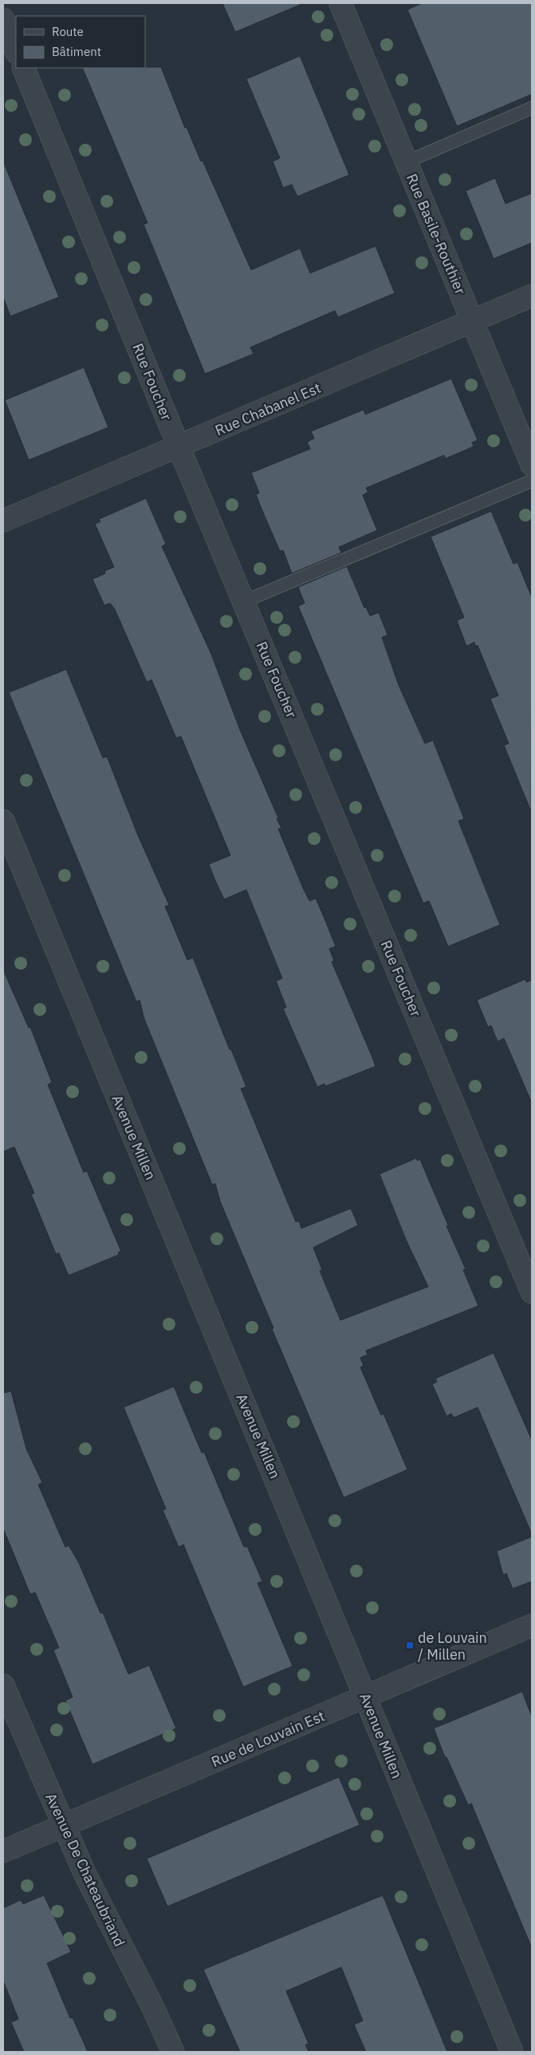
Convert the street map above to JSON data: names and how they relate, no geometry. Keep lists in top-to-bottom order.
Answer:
{
  "streets": {
    "street": [
      "Rue Basile-Routhier",
      "Rue Foucher",
      "Rue Chabanel Est",
      "Avenue Millen",
      "Rue de Louvain Est",
      "Avenue De Chateaubriand"
    ]
  },
  "crossings": [
    ["Rue Basile-Routhier", "Rue Chabanel Est"],
    ["Rue Foucher", "Rue Chabanel Est"],
    ["Avenue Millen", "Rue de Louvain Est"],
    ["Rue de Louvain Est", "Avenue De Chateaubriand"]
  ],
  "places": {
    "transit": ["de Louvain / Millen"]
  },
  "legend": ["Route", "Bâtiment"]
}
